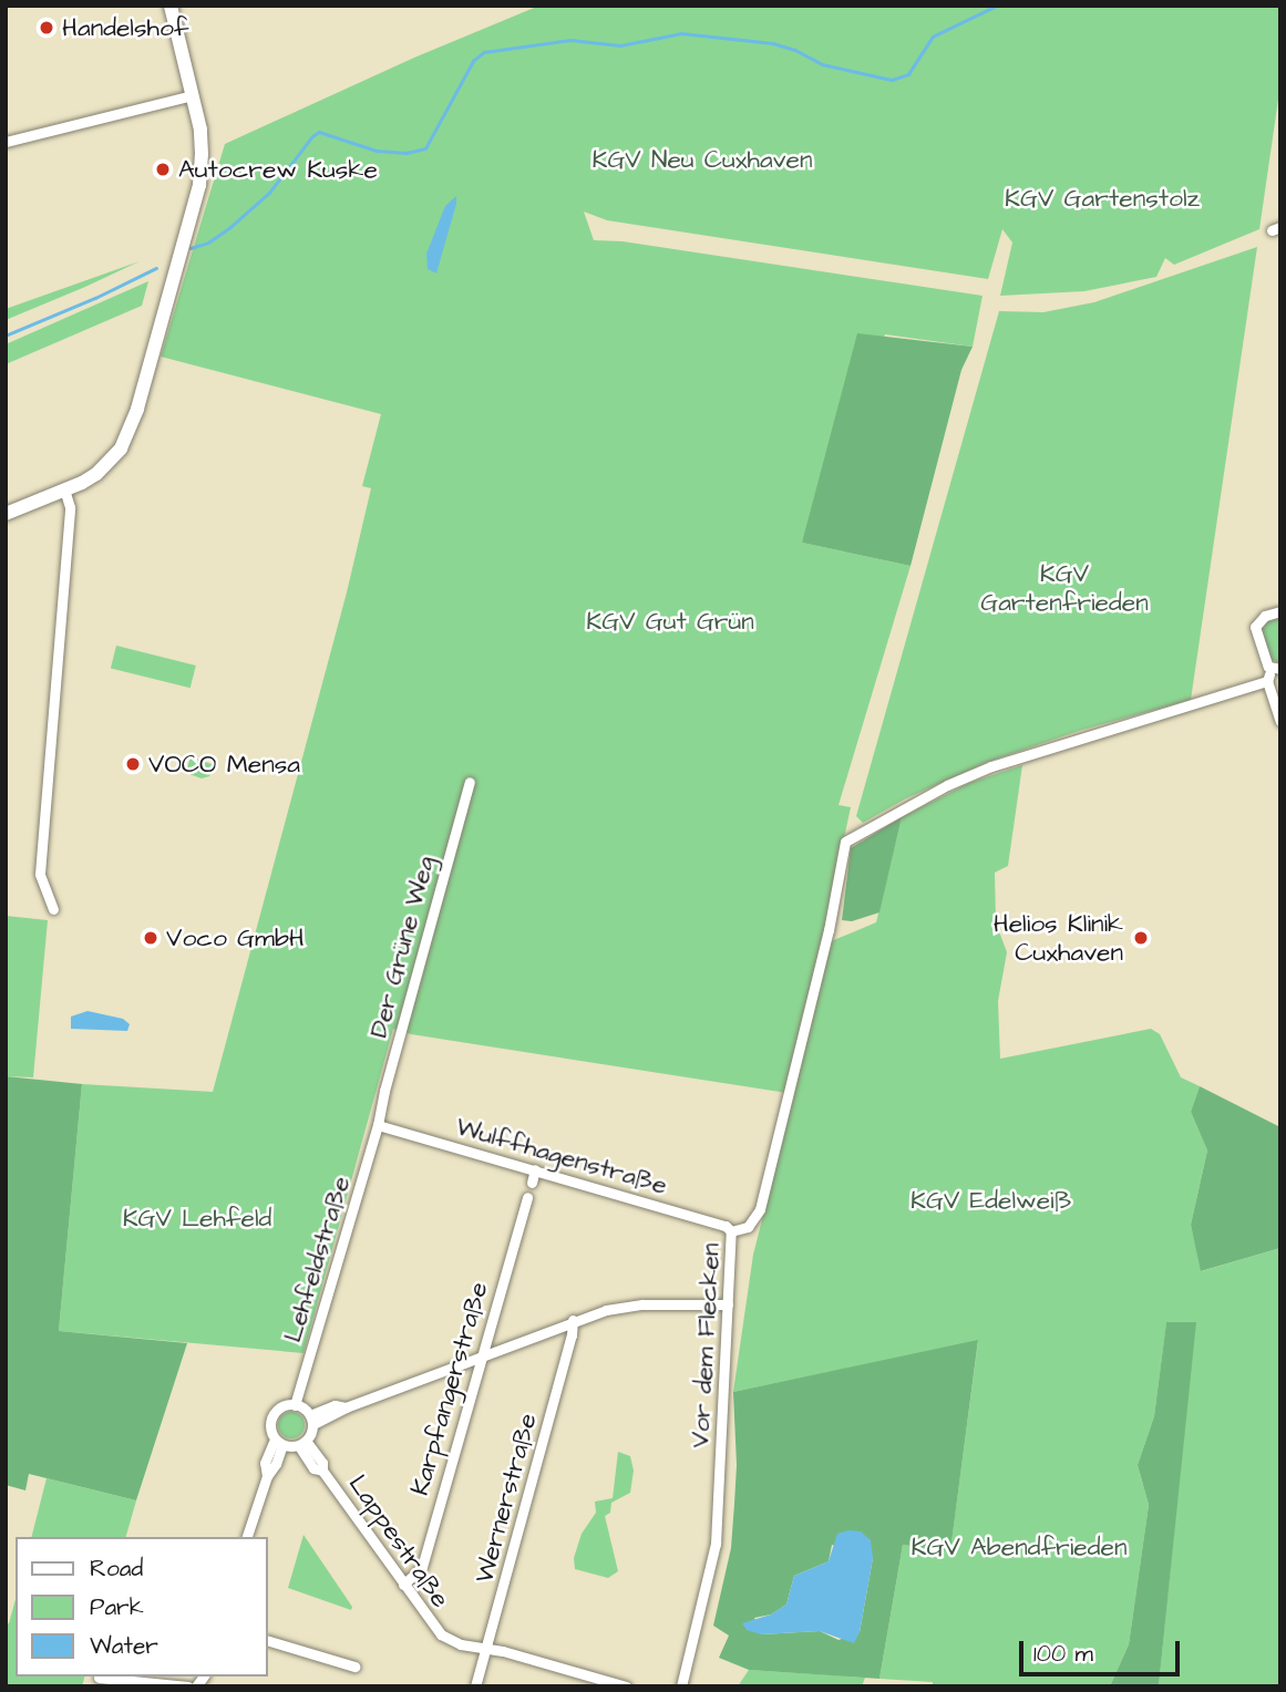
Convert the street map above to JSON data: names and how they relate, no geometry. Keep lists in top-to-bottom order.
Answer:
{
  "streets": {
    "street": [
      "Der Grüne Weg",
      "Wulffhagenstraße",
      "Lehfeldstraße",
      "Vor dem Flecken",
      "Karpfangerstraße",
      "Wernerstraße",
      "Lappestraße"
    ]
  },
  "crossings": [
    ["Der Grüne Weg", "Wulffhagenstraße"],
    ["Der Grüne Weg", "Lehfeldstraße"],
    ["Wulffhagenstraße", "Lehfeldstraße"],
    ["Wulffhagenstraße", "Vor dem Flecken"],
    ["Lehfeldstraße", "Lappestraße"],
    ["Karpfangerstraße", "Lappestraße"],
    ["Wernerstraße", "Lappestraße"]
  ],
  "parks": [
    "KGV Neu Cuxhaven",
    "KGV Gartenstolz",
    "KGV Gartenfrieden",
    "KGV Gut Grün",
    "KGV Edelweiß",
    "KGV Lehfeld",
    "KGV Abendfrieden"
  ],
  "places": [
    "Handelshof",
    "Autocrew Kuske",
    "VOCO Mensa",
    "Voco GmbH",
    "Helios Klinik Cuxhaven"
  ],
  "legend": ["Road", "Park", "Water"],
  "scale_bar": "100 m"
}
